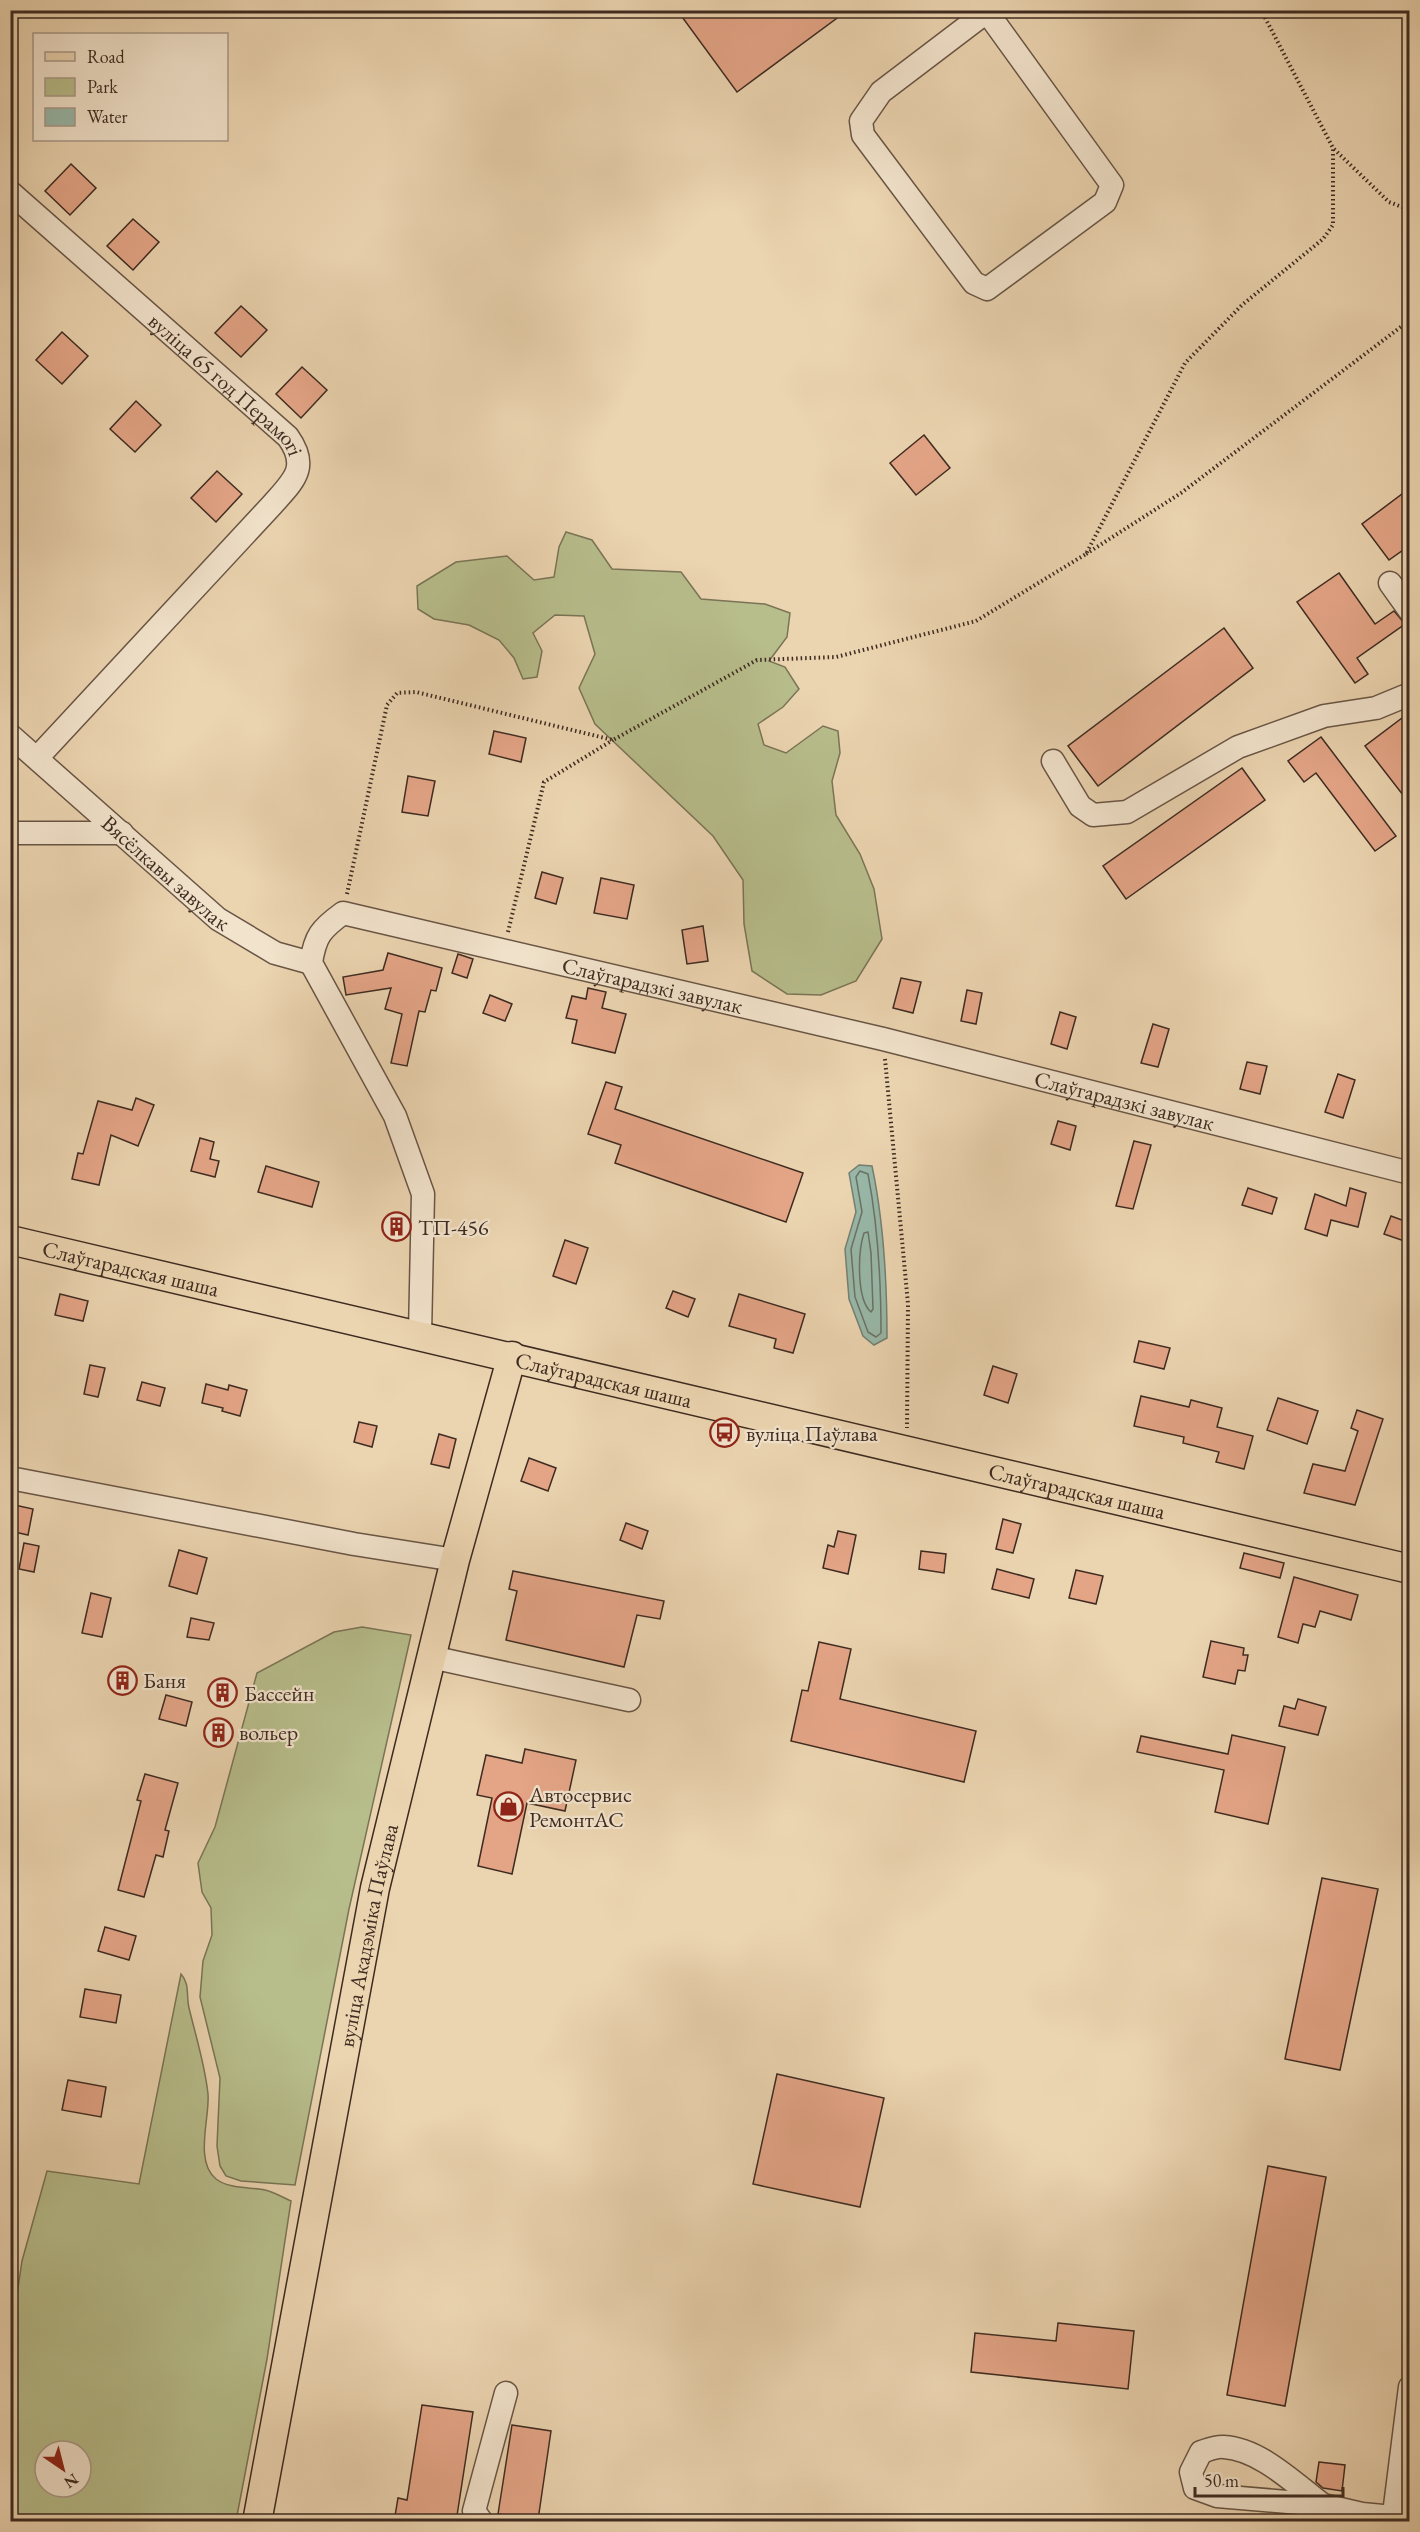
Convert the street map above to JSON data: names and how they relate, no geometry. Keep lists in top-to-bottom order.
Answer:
{
  "streets": {
    "main road": ["Слаўгарадская шаша", "вуліца Акадэміка Паўлава"],
    "street": ["вуліца 65 год Перамогі", "Вясёлкавы завулак", "Слаўгарадзкі завулак"]
  },
  "crossings": [
    ["вуліца 65 год Перамогі", "Вясёлкавы завулак"],
    ["Слаўгарадская шаша", "вуліца Акадэміка Паўлава"]
  ],
  "places": {
    "building": [
      "ТП-456",
      "Баня",
      "Бассейн",
      "вольер"
    ],
    "bus stop": ["вуліца Паўлава"],
    "shop": ["Автосервис РемонтАС"]
  },
  "legend": ["Road", "Park", "Water"],
  "scale_bar": "50 m",
  "north": "bottom right"
}
